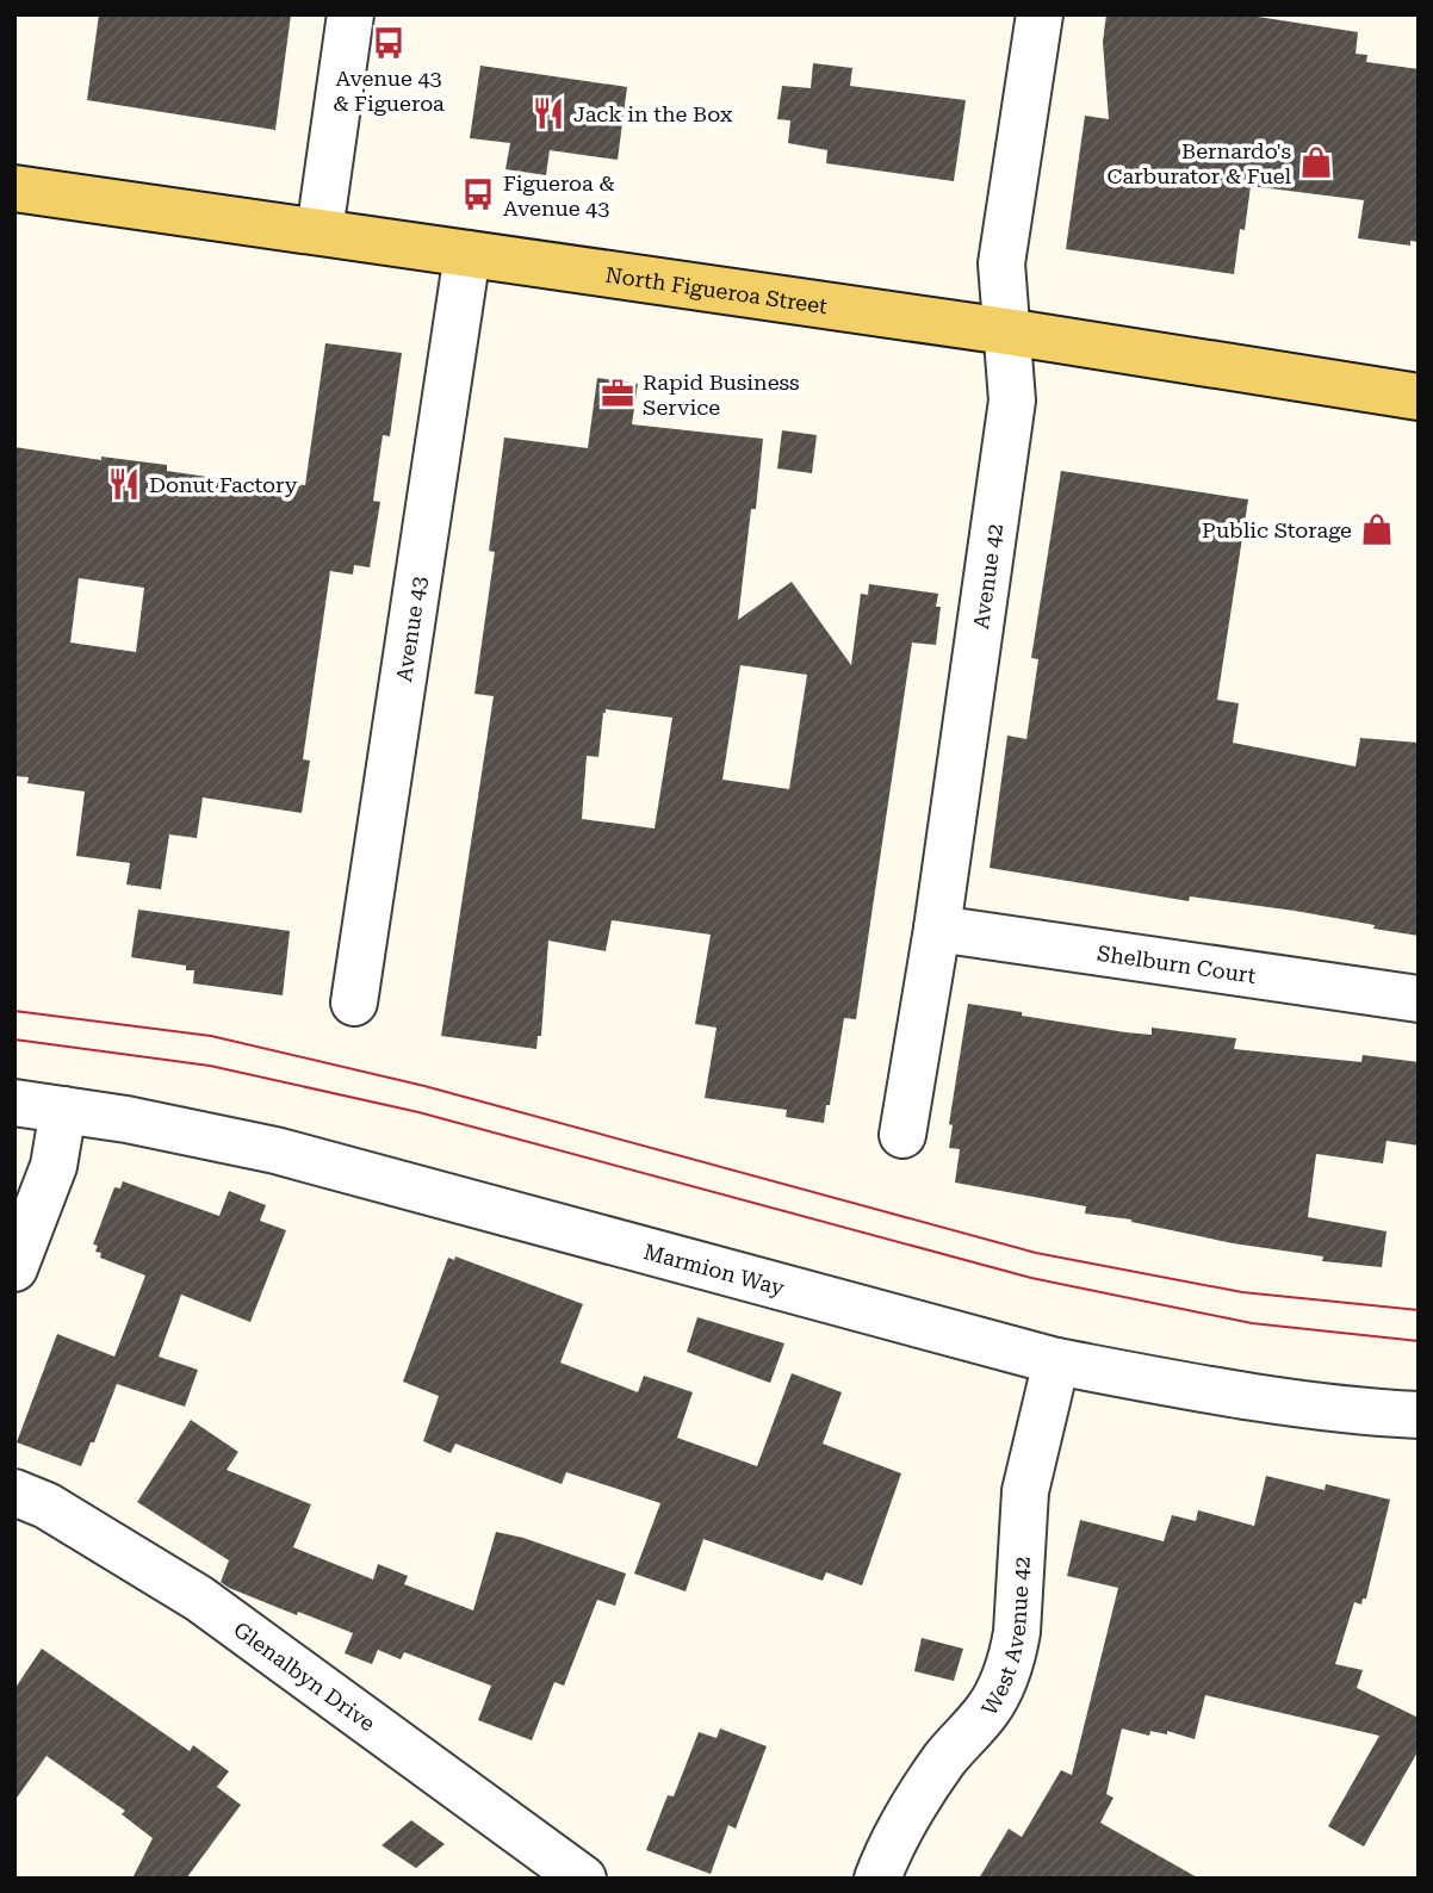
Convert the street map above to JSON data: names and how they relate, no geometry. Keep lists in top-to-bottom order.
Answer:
{
  "streets": {
    "main road": ["North Figueroa Street"],
    "street": [
      "Avenue 42",
      "Avenue 43",
      "Shelburn Court",
      "Marmion Way",
      "West Avenue 42",
      "Glenalbyn Drive"
    ]
  },
  "crossings": [
    ["North Figueroa Street", "Avenue 42"],
    ["North Figueroa Street", "Avenue 43"],
    ["Avenue 42", "Shelburn Court"],
    ["Marmion Way", "West Avenue 42"]
  ],
  "places": {
    "bus stop": ["Avenue 43 & Figueroa", "Figueroa & Avenue 43"],
    "restaurant": ["Jack in the Box", "Donut Factory"],
    "shop": ["Bernardo's Carburator & Fuel", "Public Storage"],
    "office": ["Rapid Business Service"]
  }
}
